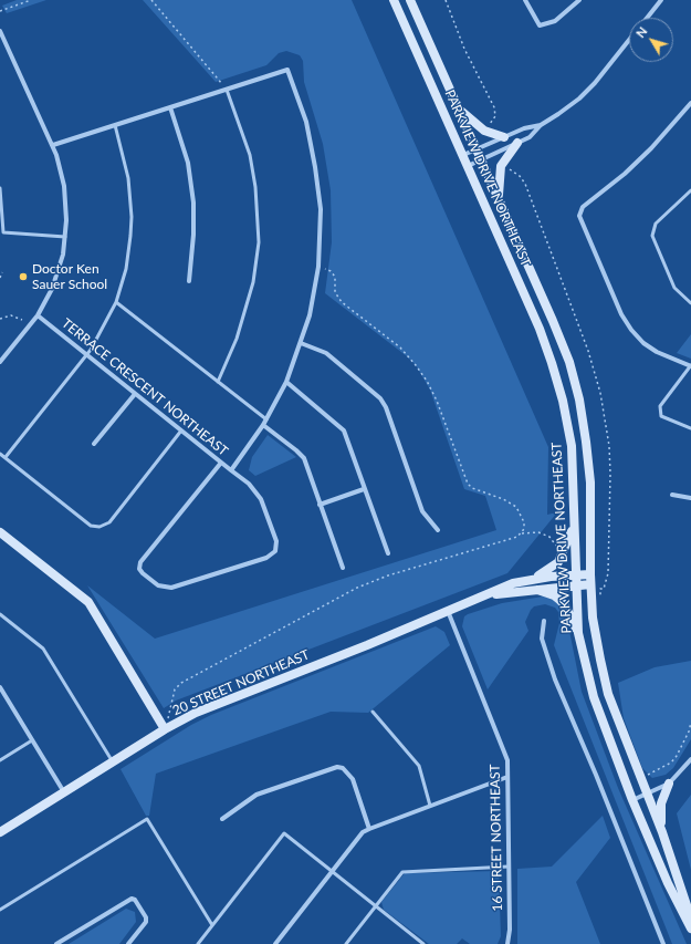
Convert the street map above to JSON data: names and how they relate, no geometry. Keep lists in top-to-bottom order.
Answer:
{
  "streets": {
    "main road": ["PARKVIEW DRIVE NORTHEAST", "20 STREET NORTHEAST"],
    "street": ["TERRACE CRESCENT NORTHEAST", "16 STREET NORTHEAST"]
  },
  "crossings": [
    ["PARKVIEW DRIVE NORTHEAST", "20 STREET NORTHEAST"],
    ["20 STREET NORTHEAST", "16 STREET NORTHEAST"]
  ],
  "places": ["Doctor Ken Sauer School"],
  "north": "top left"
}
